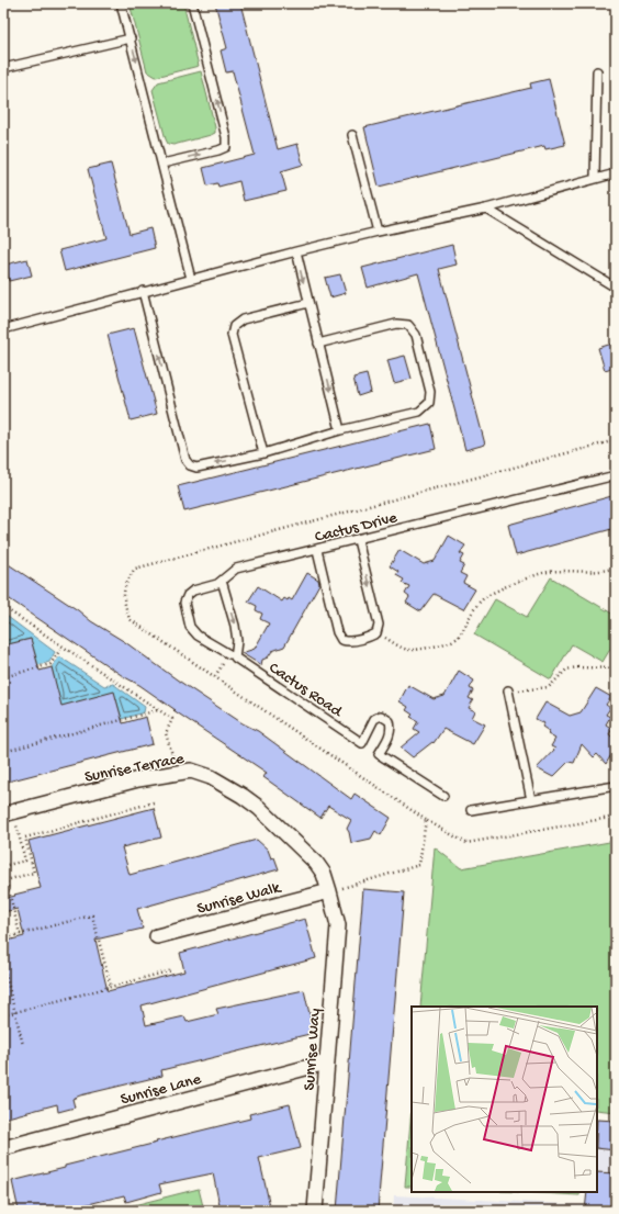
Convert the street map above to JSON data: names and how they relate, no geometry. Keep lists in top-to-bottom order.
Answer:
{
  "streets": {
    "street": [
      "Sunrise Terrace",
      "Sunrise Walk",
      "Sunrise Way",
      "Sunrise Lane"
    ],
    "lane": ["Cactus Drive", "Cactus Road"]
  },
  "crossings": [
    ["Cactus Drive", "Cactus Road"],
    ["Sunrise Terrace", "Sunrise Walk"],
    ["Sunrise Terrace", "Sunrise Way"],
    ["Sunrise Walk", "Sunrise Way"],
    ["Sunrise Way", "Sunrise Lane"]
  ]
}
